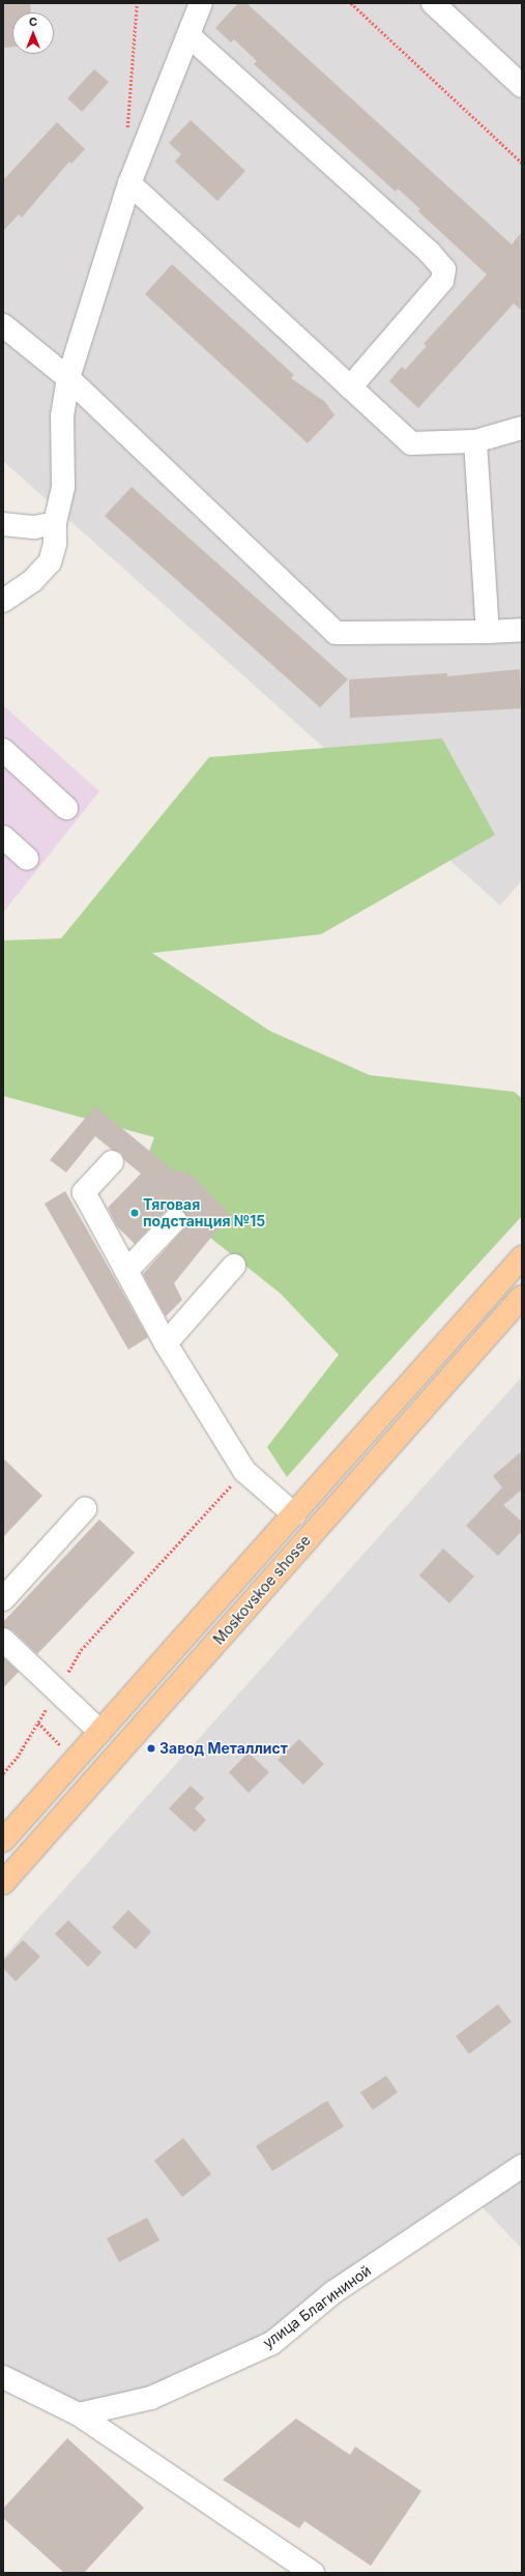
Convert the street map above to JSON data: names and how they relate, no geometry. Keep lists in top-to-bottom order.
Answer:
{
  "streets": {
    "main road": ["Moskovskoe shosse"],
    "street": ["улица Благининой"]
  },
  "places": ["Тяговая подстанция №15", "Завод Металлист"],
  "north": "top"
}
